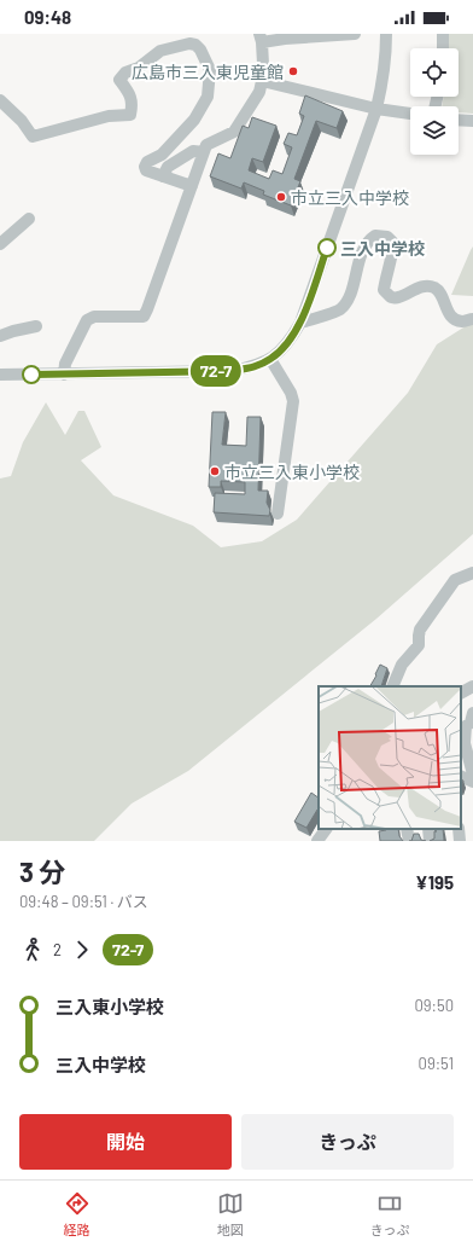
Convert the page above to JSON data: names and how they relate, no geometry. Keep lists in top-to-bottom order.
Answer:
{
  "places": [
    "広島市三入東児童館",
    "市立三入中学校",
    "三入中学校",
    "市立三入東小学校"
  ],
  "lines": ["bus line 72-7"],
  "page": {
    "status": "09:48",
    "on_map": "72-7",
    "heading": ["3 分", "09:48 – 09:51 · バス", "¥195"],
    "legs": ["2", "72-7"],
    "list": [
      {
        "name": "三入東小学校",
        "value": "09:50"
      },
      {
        "name": "三入中学校",
        "value": "09:51"
      }
    ],
    "buttons": ["開始", "きっぷ"],
    "tabs": ["経路", "地図", "きっぷ"]
  }
}
